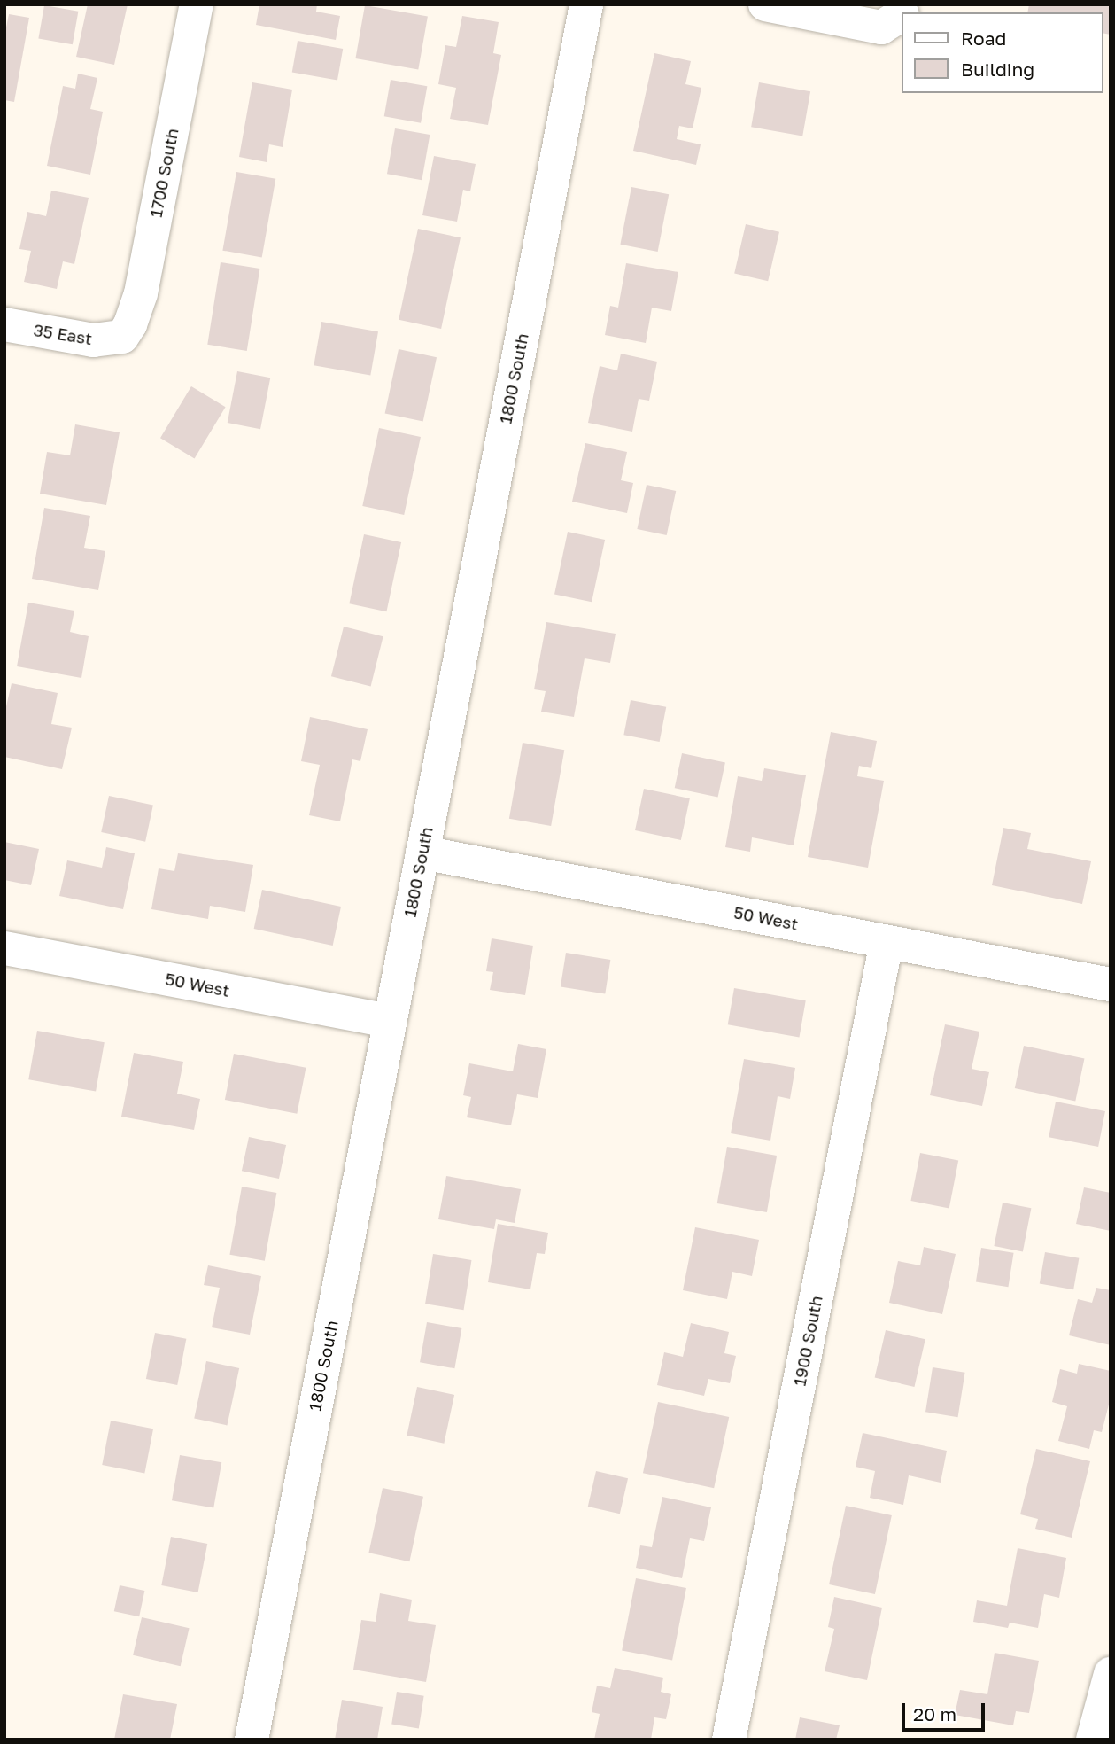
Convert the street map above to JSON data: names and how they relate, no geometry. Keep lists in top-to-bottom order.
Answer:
{
  "streets": {
    "street": [
      "1700 South",
      "35 East",
      "1800 South",
      "50 West",
      "1900 South"
    ]
  },
  "crossings": [
    ["1700 South", "35 East"],
    ["1800 South", "50 West"],
    ["50 West", "1900 South"]
  ],
  "legend": ["Road", "Building"],
  "scale_bar": "20 m"
}
